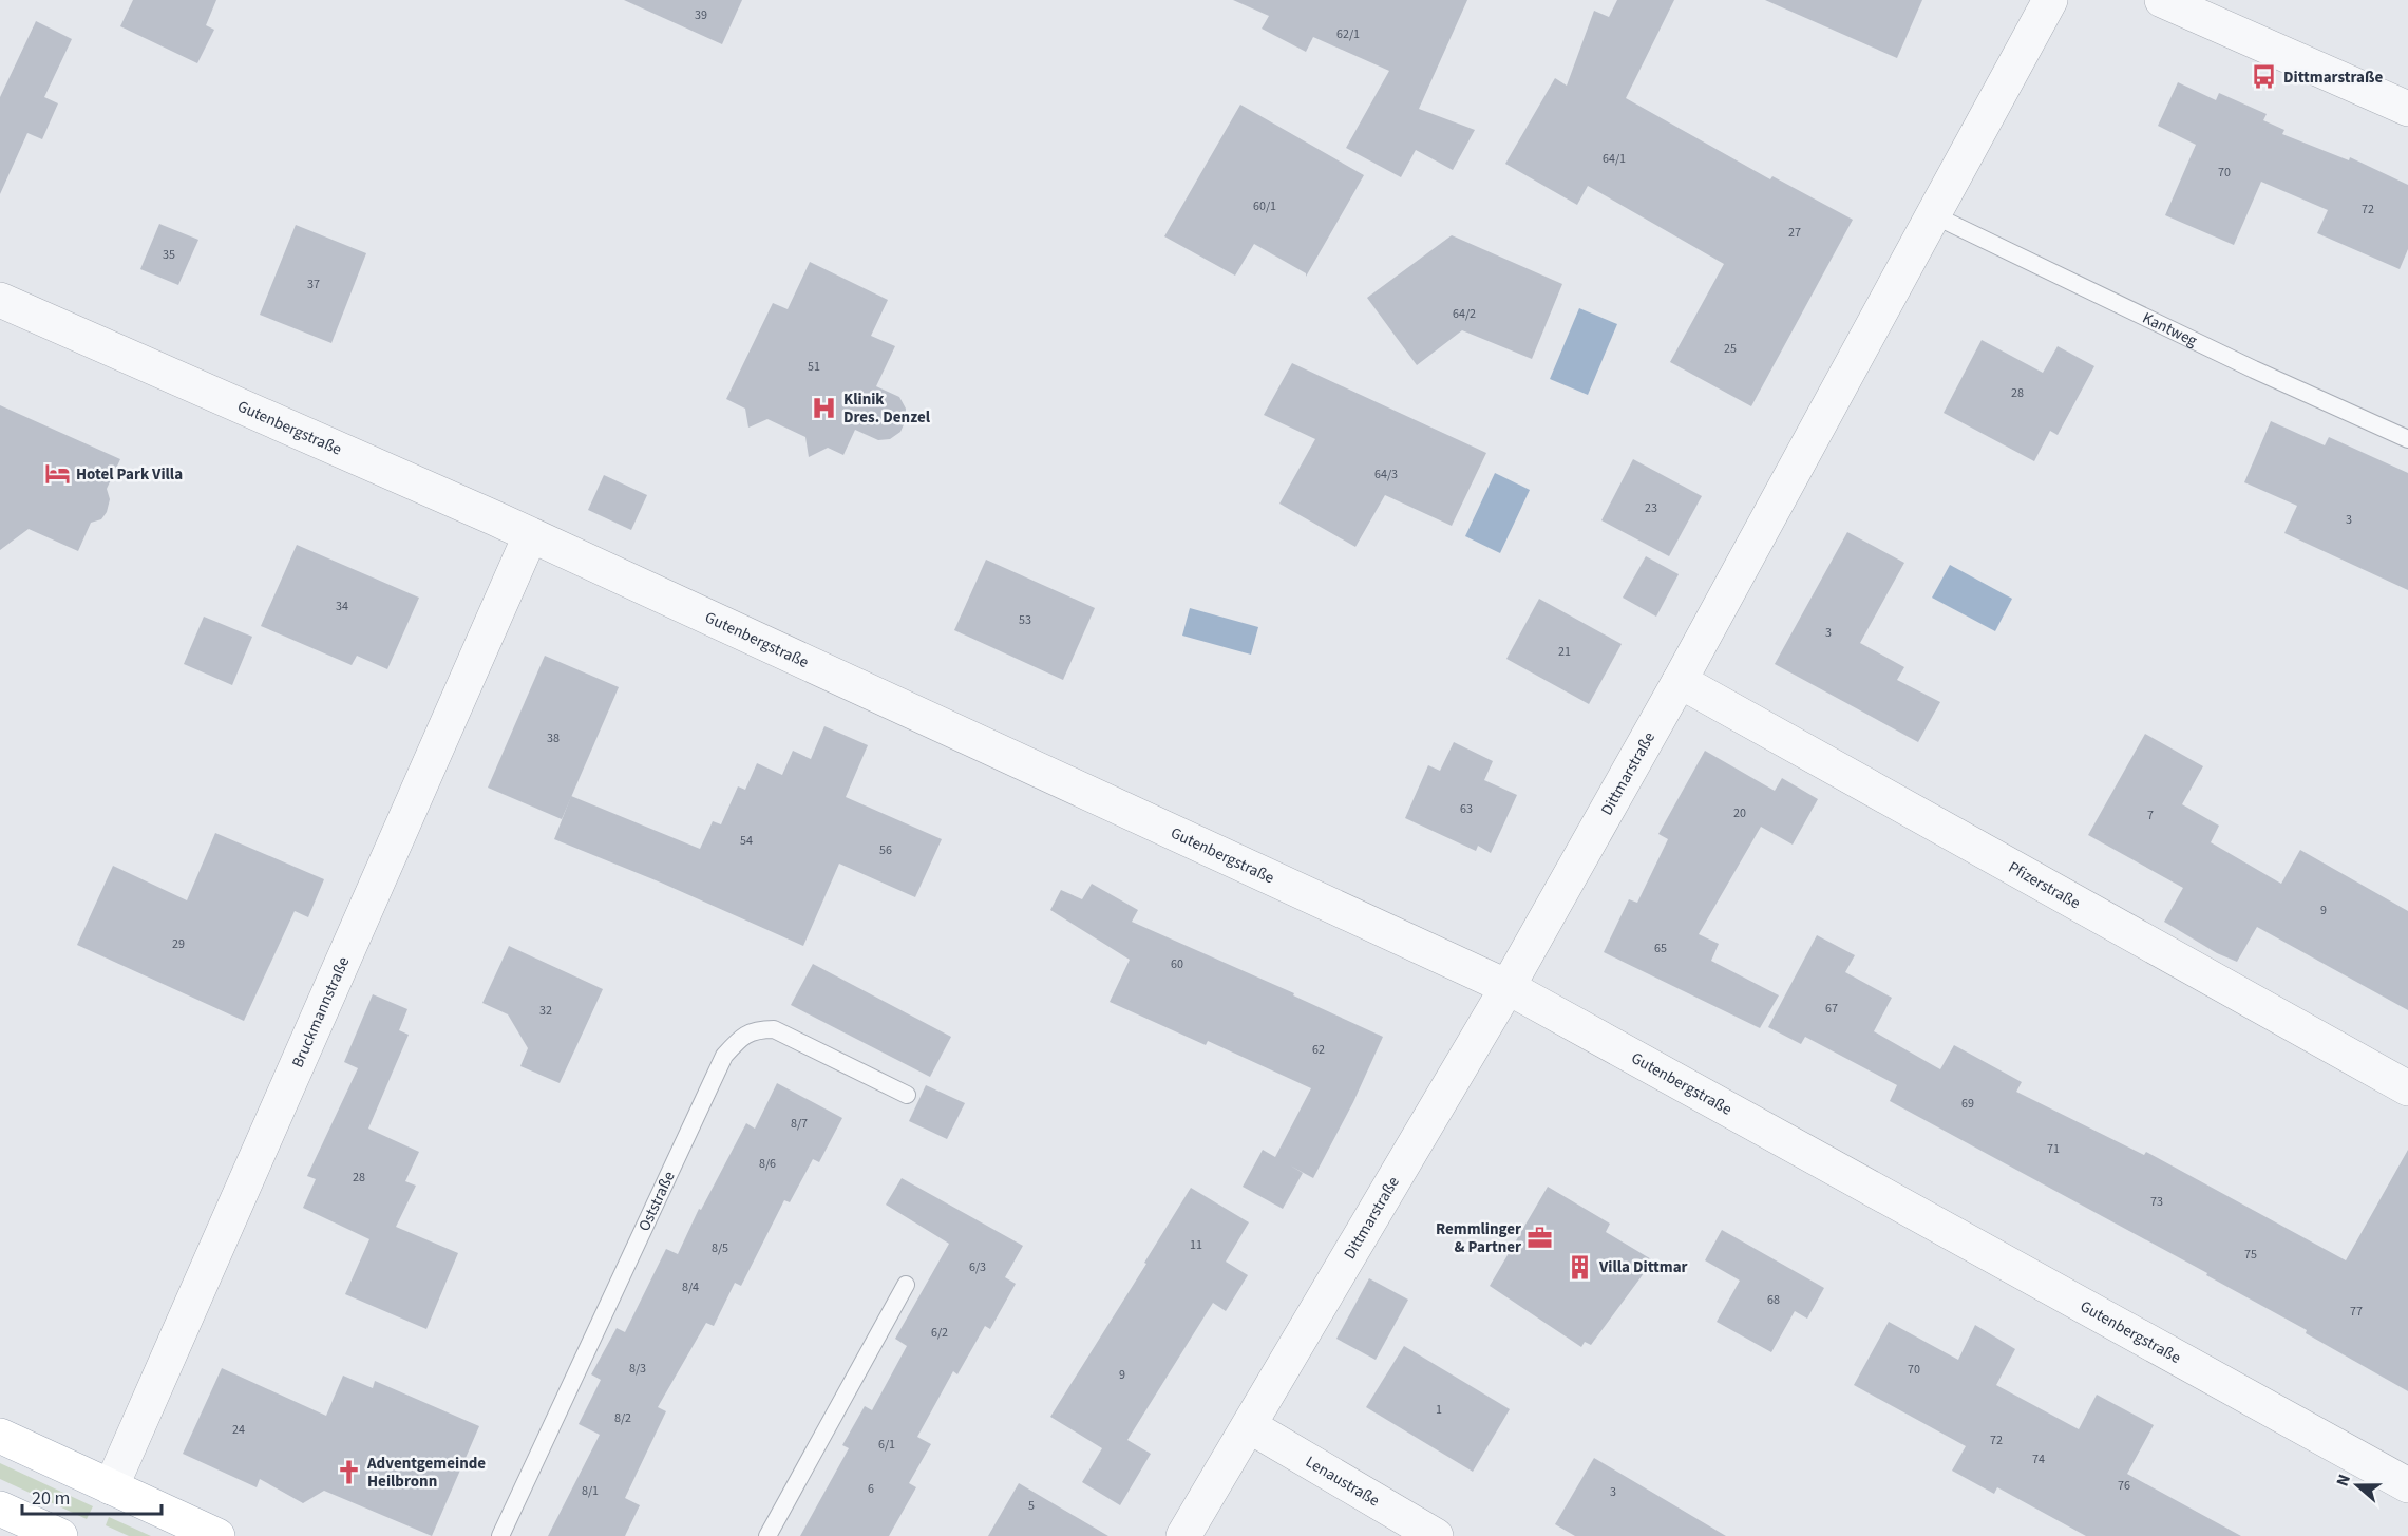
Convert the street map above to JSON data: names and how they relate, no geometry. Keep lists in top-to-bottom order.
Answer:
{
  "streets": {
    "street": [
      "Gutenbergstraße",
      "Dittmarstraße",
      "Pfizerstraße",
      "Bruckmannstraße",
      "Lenaustraße"
    ],
    "lane": ["Kantweg", "Oststraße"]
  },
  "crossings": [
    ["Kantweg", "Dittmarstraße"],
    ["Gutenbergstraße", "Dittmarstraße"],
    ["Gutenbergstraße", "Bruckmannstraße"],
    ["Dittmarstraße", "Pfizerstraße"],
    ["Dittmarstraße", "Lenaustraße"]
  ],
  "places": {
    "bus stop": ["Dittmarstraße"],
    "hospital": ["Klinik Dres. Denzel"],
    "hotel": ["Hotel Park Villa"],
    "office": ["Remmlinger & Partner"],
    "building": ["Villa Dittmar"],
    "church": ["Adventgemeinde Heilbronn"]
  },
  "house_numbers": [
    "39",
    "62/1",
    "64/1",
    "70",
    "60/1",
    "72",
    "27",
    "35",
    "37",
    "64/2",
    "25",
    "51",
    "28",
    "64/3",
    "23",
    "3",
    "34",
    "53",
    "3",
    "21",
    "38",
    "63",
    "20",
    "7",
    "54",
    "56",
    "9",
    "29",
    "65",
    "60",
    "67",
    "32",
    "62",
    "69",
    "8/7",
    "71",
    "8/6",
    "28",
    "73",
    "11",
    "8/5",
    "75",
    "6/3",
    "8/4",
    "68",
    "77",
    "6/2",
    "8/3",
    "70",
    "9",
    "1",
    "8/2",
    "24",
    "72",
    "6/1",
    "74",
    "76",
    "6",
    "8/1",
    "3",
    "5"
  ],
  "scale_bar": "20 m",
  "north": "left"
}
